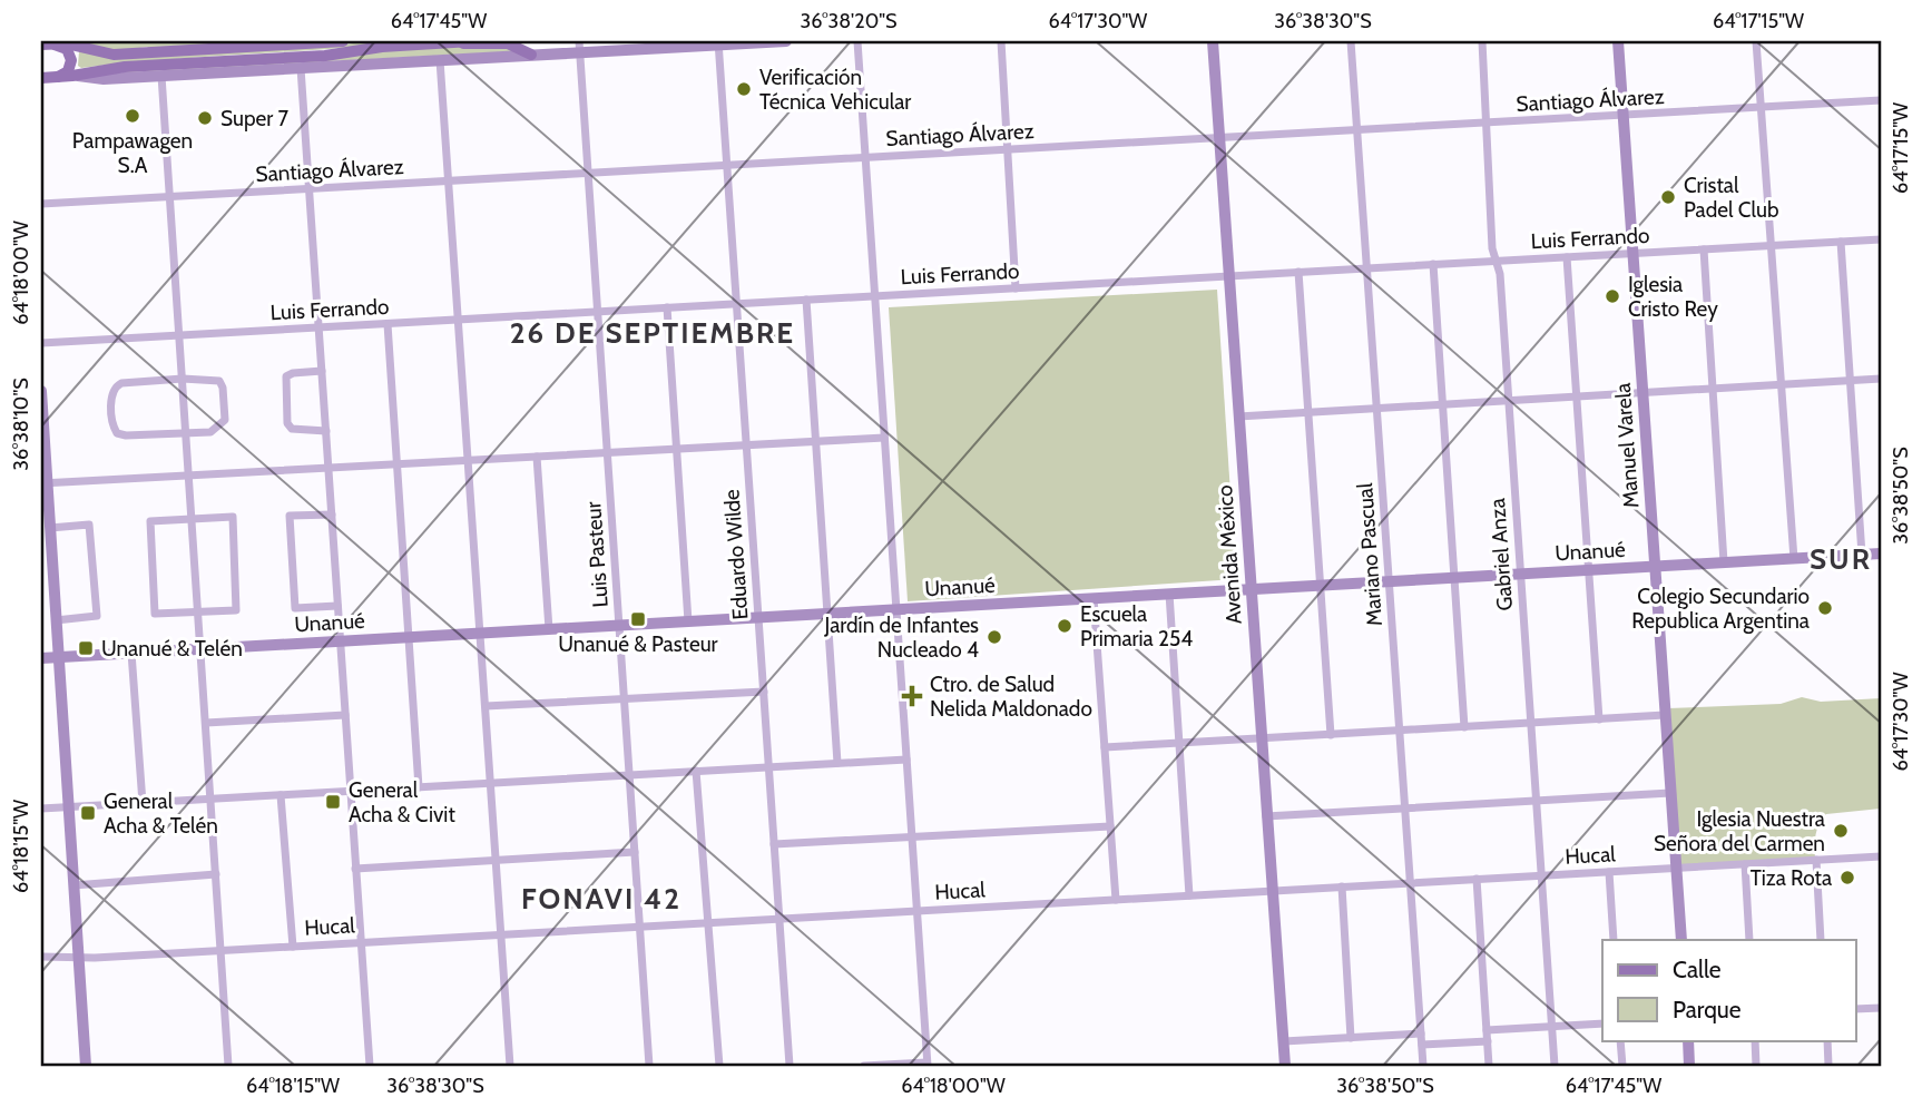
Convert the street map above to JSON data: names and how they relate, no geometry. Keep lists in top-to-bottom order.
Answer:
{
  "streets": {
    "street": [
      "Santiago Álvarez",
      "Luis Ferrando",
      "Manuel Varela",
      "Unanué",
      "Luis Pasteur",
      "Eduardo Wilde",
      "Avenida México",
      "Mariano Pascual",
      "Gabriel Anza",
      "Hucal"
    ]
  },
  "crossings": [
    ["Santiago Álvarez", "Manuel Varela"],
    ["Santiago Álvarez", "Luis Pasteur"],
    ["Santiago Álvarez", "Eduardo Wilde"],
    ["Santiago Álvarez", "Avenida México"],
    ["Santiago Álvarez", "Mariano Pascual"],
    ["Santiago Álvarez", "Gabriel Anza"],
    ["Luis Ferrando", "Manuel Varela"],
    ["Luis Ferrando", "Luis Pasteur"],
    ["Luis Ferrando", "Eduardo Wilde"],
    ["Luis Ferrando", "Avenida México"],
    ["Luis Ferrando", "Mariano Pascual"],
    ["Luis Ferrando", "Gabriel Anza"],
    ["Manuel Varela", "Unanué"],
    ["Manuel Varela", "Hucal"],
    ["Unanué", "Luis Pasteur"],
    ["Unanué", "Eduardo Wilde"],
    ["Unanué", "Avenida México"],
    ["Unanué", "Mariano Pascual"],
    ["Unanué", "Gabriel Anza"],
    ["Luis Pasteur", "Hucal"],
    ["Eduardo Wilde", "Hucal"],
    ["Avenida México", "Hucal"],
    ["Mariano Pascual", "Hucal"],
    ["Gabriel Anza", "Hucal"]
  ],
  "districts": ["26 DE SEPTIEMBRE", "SUR", "FONAVI 42"],
  "places": {
    "other": [
      "Verificación Técnica Vehicular",
      "Pampawagen S.A",
      "Super 7",
      "Cristal Padel Club",
      "Iglesia Cristo Rey",
      "Colegio Secundario Republica Argentina",
      "Escuela Primaria 254",
      "Jardín de Infantes Nucleado 4",
      "Iglesia Nuestra Señora del Carmen",
      "Tiza Rota"
    ],
    "transit": [
      "Unanué & Pasteur",
      "Unanué & Telén",
      "General Acha & Civit",
      "General Acha & Telén"
    ],
    "health": ["Ctro. de Salud Nelida Maldonado"]
  },
  "legend": ["Calle", "Parque"],
  "coordinates": [
    "64°17'45\"W",
    "36°38'20\"S",
    "64°17'30\"W",
    "36°38'30\"S",
    "64°17'15\"W",
    "64°18'00\"W",
    "36°38'10\"S",
    "36°38'50\"S",
    "64°18'15\"W"
  ]
}
